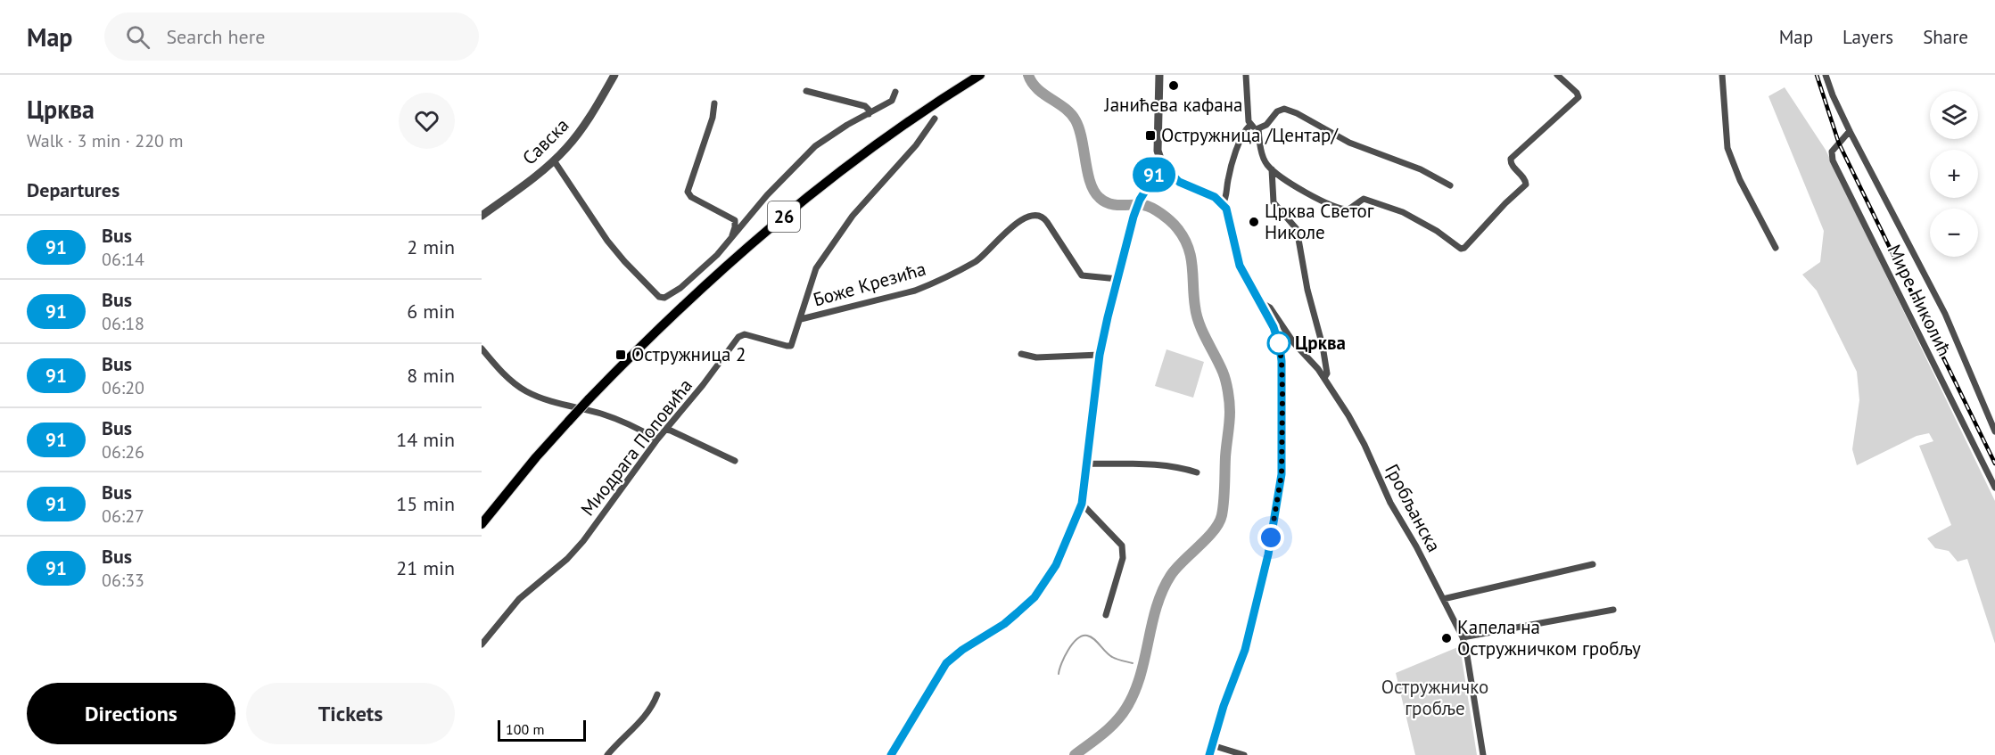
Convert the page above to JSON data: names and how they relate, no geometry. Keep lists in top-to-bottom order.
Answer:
{
  "streets": {
    "main road": ["26"],
    "street": [
      "Савска",
      "Боже Крезића",
      "Мире Николић",
      "Миодрага Поповића",
      "Гробљанска"
    ]
  },
  "crossings": [
    ["Боже Крезића", "Миодрага Поповића"]
  ],
  "parks": ["Остружничко гробље"],
  "places": {
    "other": [
      "Јанићева кафана",
      "Црква Светог Николе",
      "Црква",
      "Капела на Остружничком гробљу"
    ],
    "transit": ["Остружница /Центар/", "Остружница 2"]
  },
  "lines": ["bus line 91"],
  "scale_bar": "100 m",
  "page": {
    "header": "Map",
    "search": "Search here",
    "nav": ["Map", "Layers", "Share"],
    "heading": [
      ["Црква", "Walk · 3 min · 220 m"],
      "Departures"
    ],
    "on_map": "91",
    "map_buttons": ["+", "−"],
    "list": [
      {
        "mark": "91",
        "name": "Bus",
        "note": "06:14",
        "value": "2 min"
      },
      {
        "mark": "91",
        "name": "Bus",
        "note": "06:18",
        "value": "6 min"
      },
      {
        "mark": "91",
        "name": "Bus",
        "note": "06:20",
        "value": "8 min"
      },
      {
        "mark": "91",
        "name": "Bus",
        "note": "06:26",
        "value": "14 min"
      },
      {
        "mark": "91",
        "name": "Bus",
        "note": "06:27",
        "value": "15 min"
      },
      {
        "mark": "91",
        "name": "Bus",
        "note": "06:33",
        "value": "21 min"
      }
    ],
    "buttons": ["Directions", "Tickets"],
    "scale": "100 m"
  }
}
